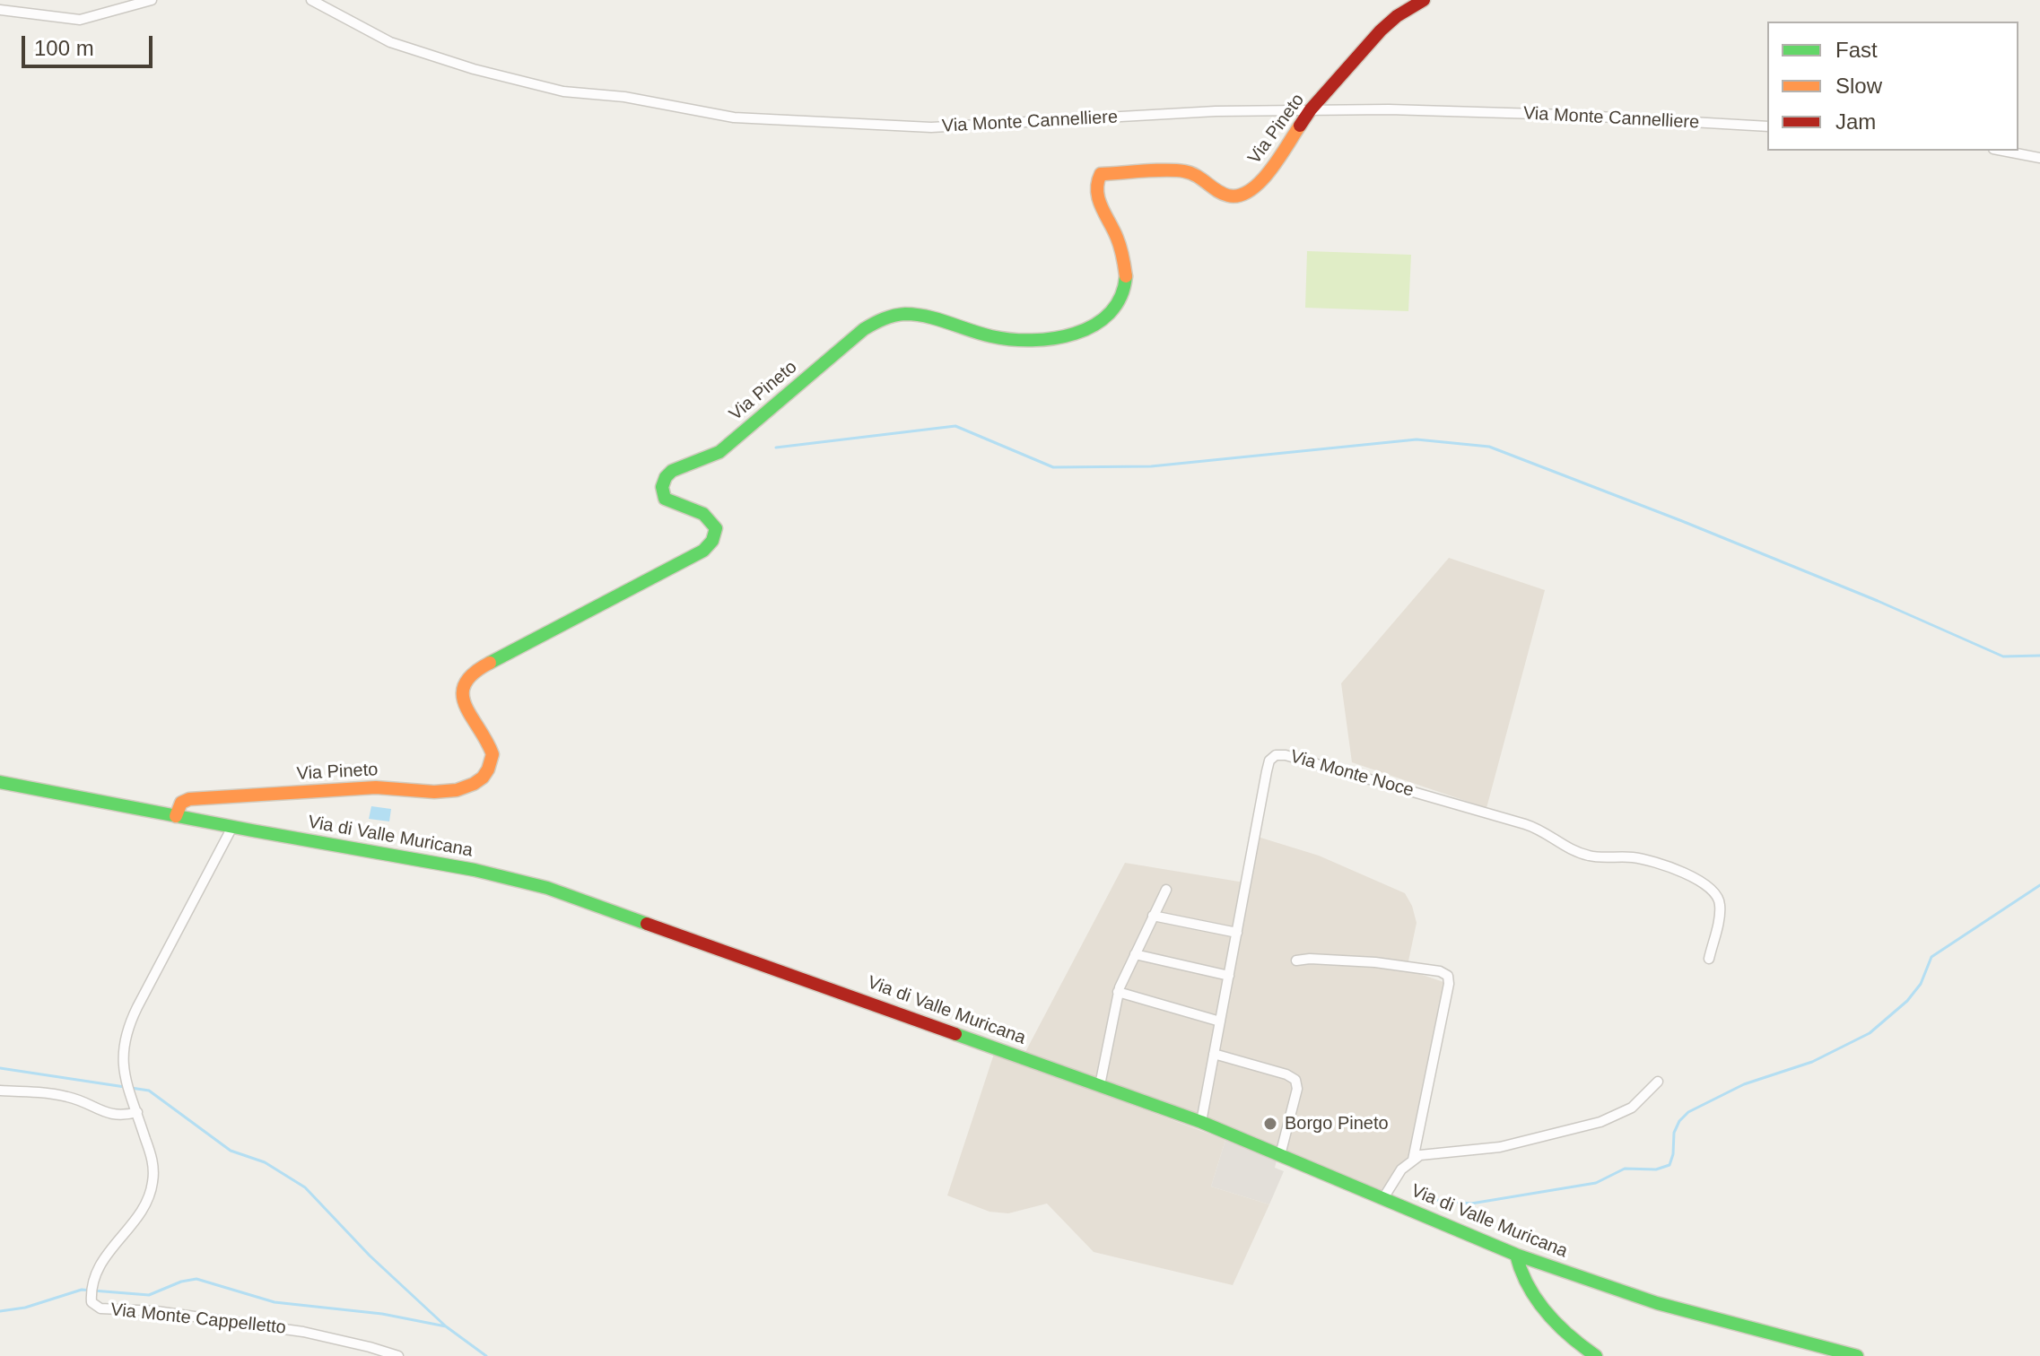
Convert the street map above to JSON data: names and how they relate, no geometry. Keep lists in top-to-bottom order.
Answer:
{
  "streets": {
    "street": [
      "Via Monte Cannelliere",
      "Via Pineto",
      "Via Monte Noce",
      "Via di Valle Muricana",
      "Via Monte Cappelletto"
    ]
  },
  "crossings": [
    ["Via Monte Cannelliere", "Via Pineto"],
    ["Via Pineto", "Via di Valle Muricana"],
    ["Via Monte Noce", "Via di Valle Muricana"],
    ["Via di Valle Muricana", "Via Monte Cappelletto"]
  ],
  "places": ["Borgo Pineto"],
  "legend": ["Fast", "Slow", "Jam"],
  "scale_bar": "100 m"
}
